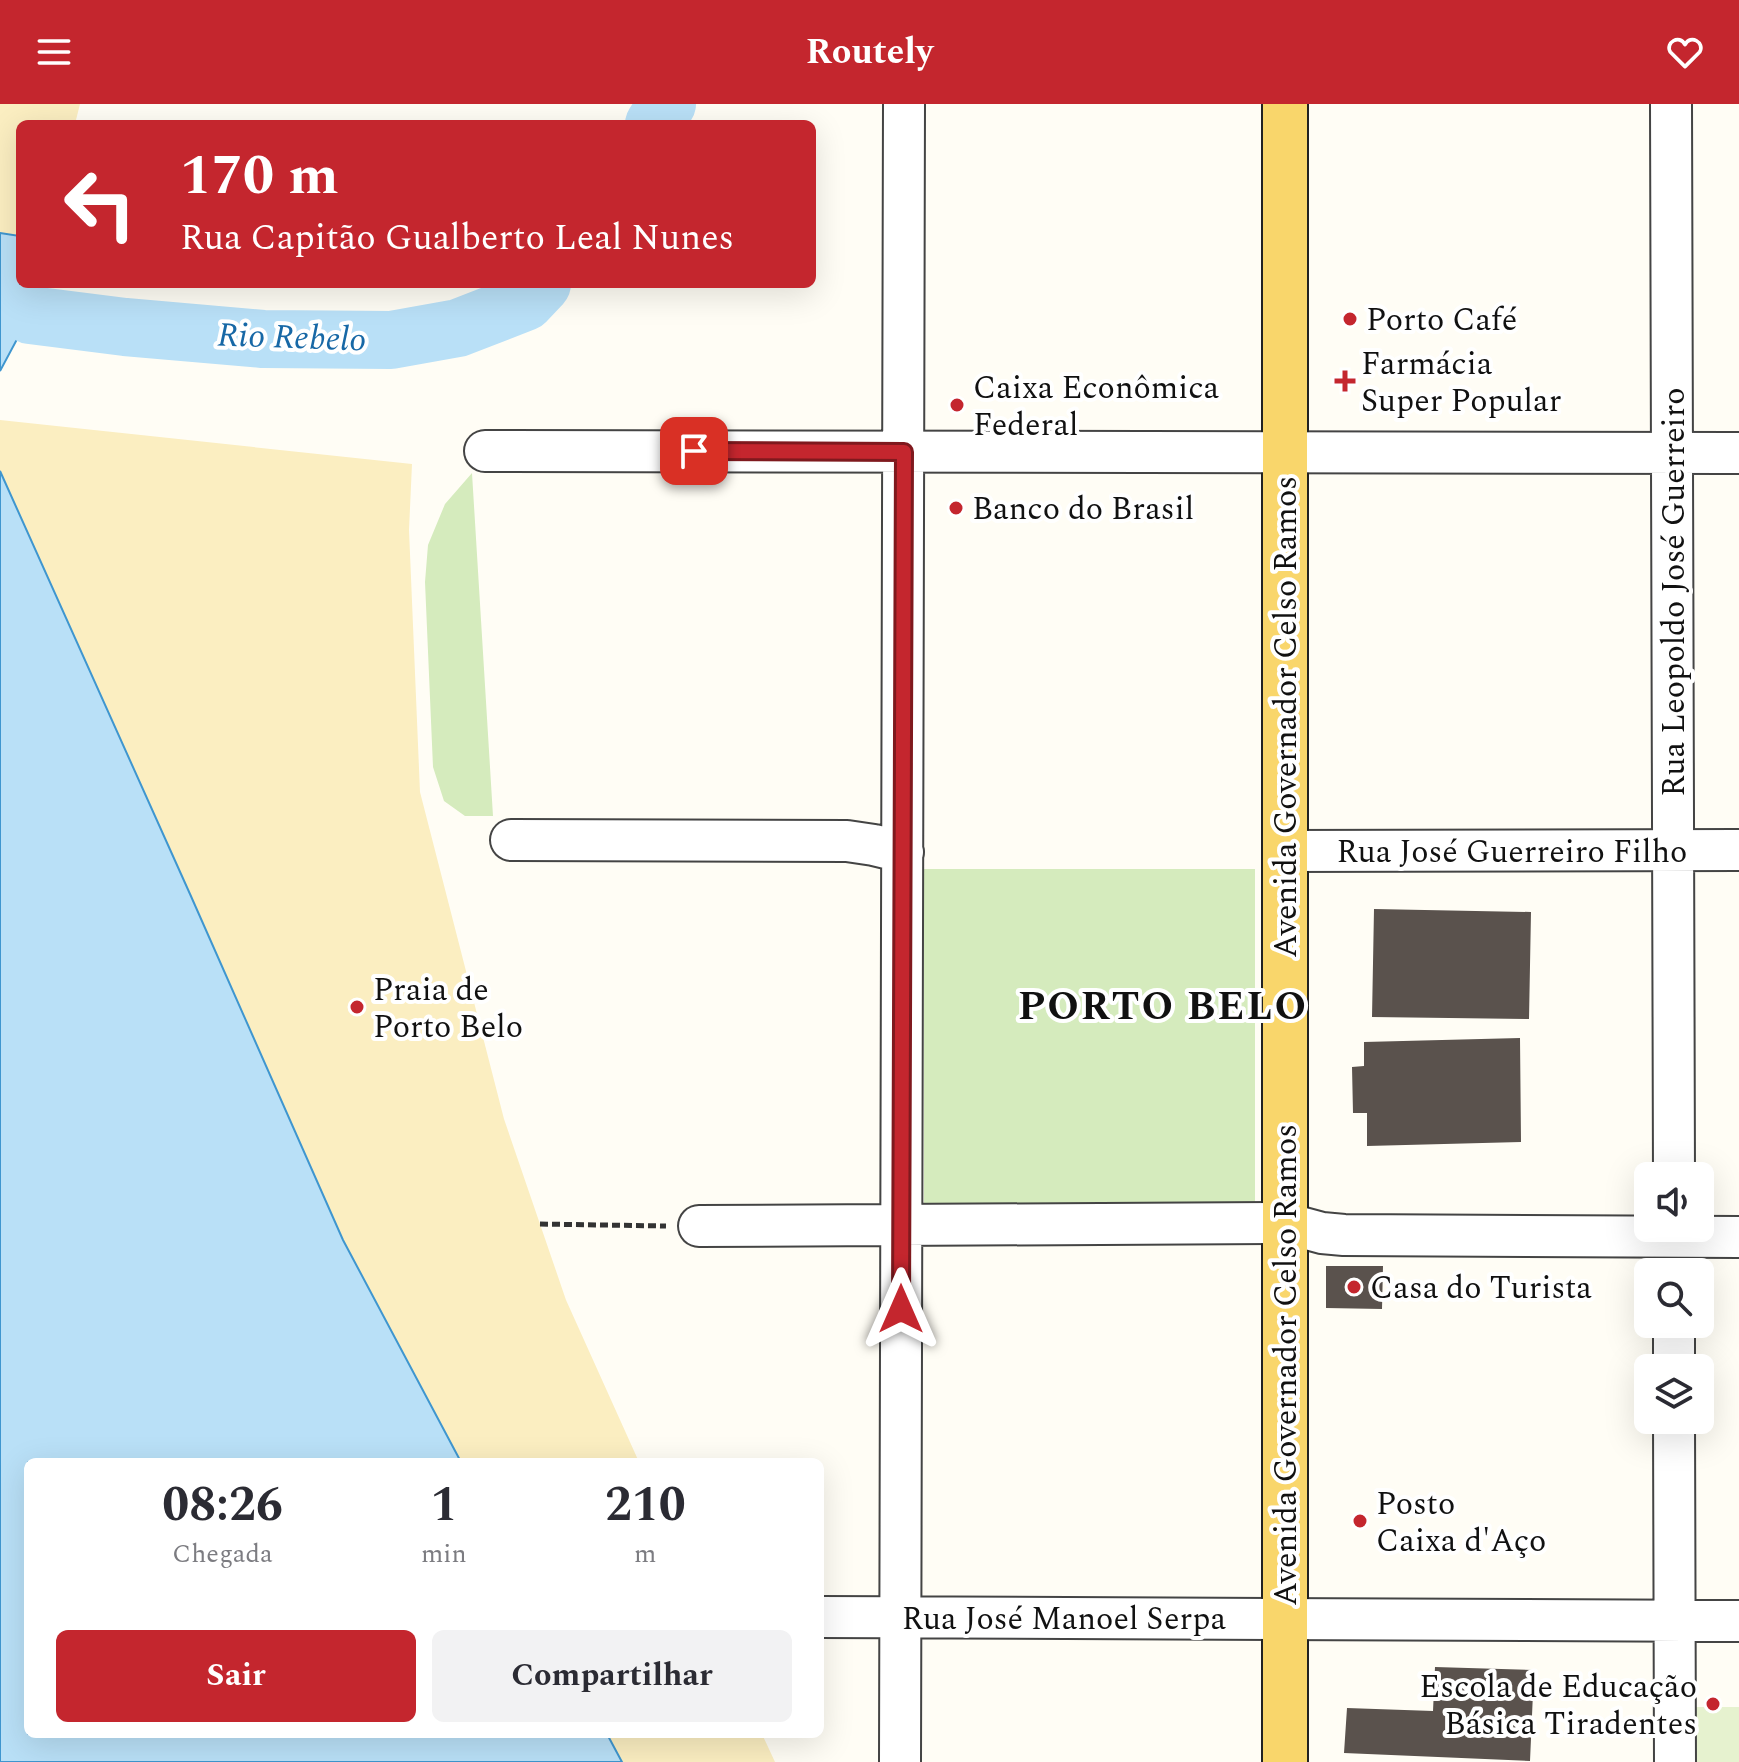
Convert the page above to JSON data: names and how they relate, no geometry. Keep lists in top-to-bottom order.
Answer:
{
  "streets": {
    "main road": ["Avenida Governador Celso Ramos"],
    "street": ["Rua Leopoldo José Guerreiro", "Rua José Guerreiro Filho", "Rua José Manoel Serpa"]
  },
  "crossings": [
    ["Rua Leopoldo José Guerreiro", "Rua José Guerreiro Filho"],
    ["Avenida Governador Celso Ramos", "Rua José Guerreiro Filho"],
    ["Avenida Governador Celso Ramos", "Rua José Manoel Serpa"]
  ],
  "districts": ["PORTO BELO"],
  "water": ["Rio Rebelo"],
  "places": {
    "other": [
      "Porto Café",
      "Caixa Econômica Federal",
      "Banco do Brasil",
      "Praia de Porto Belo",
      "Casa do Turista",
      "Posto Caixa d'Aço",
      "Escola de Educação Básica Tiradentes"
    ],
    "health": ["Farmácia Super Popular"]
  },
  "page": {
    "header": "Routely",
    "turn": ["170 m", "Rua Capitão Gualberto Leal Nunes"],
    "eta": [
      "08:26",
      "Chegada",
      "1",
      "min",
      "210",
      "m"
    ],
    "buttons": ["Sair", "Compartilhar"]
  }
}
